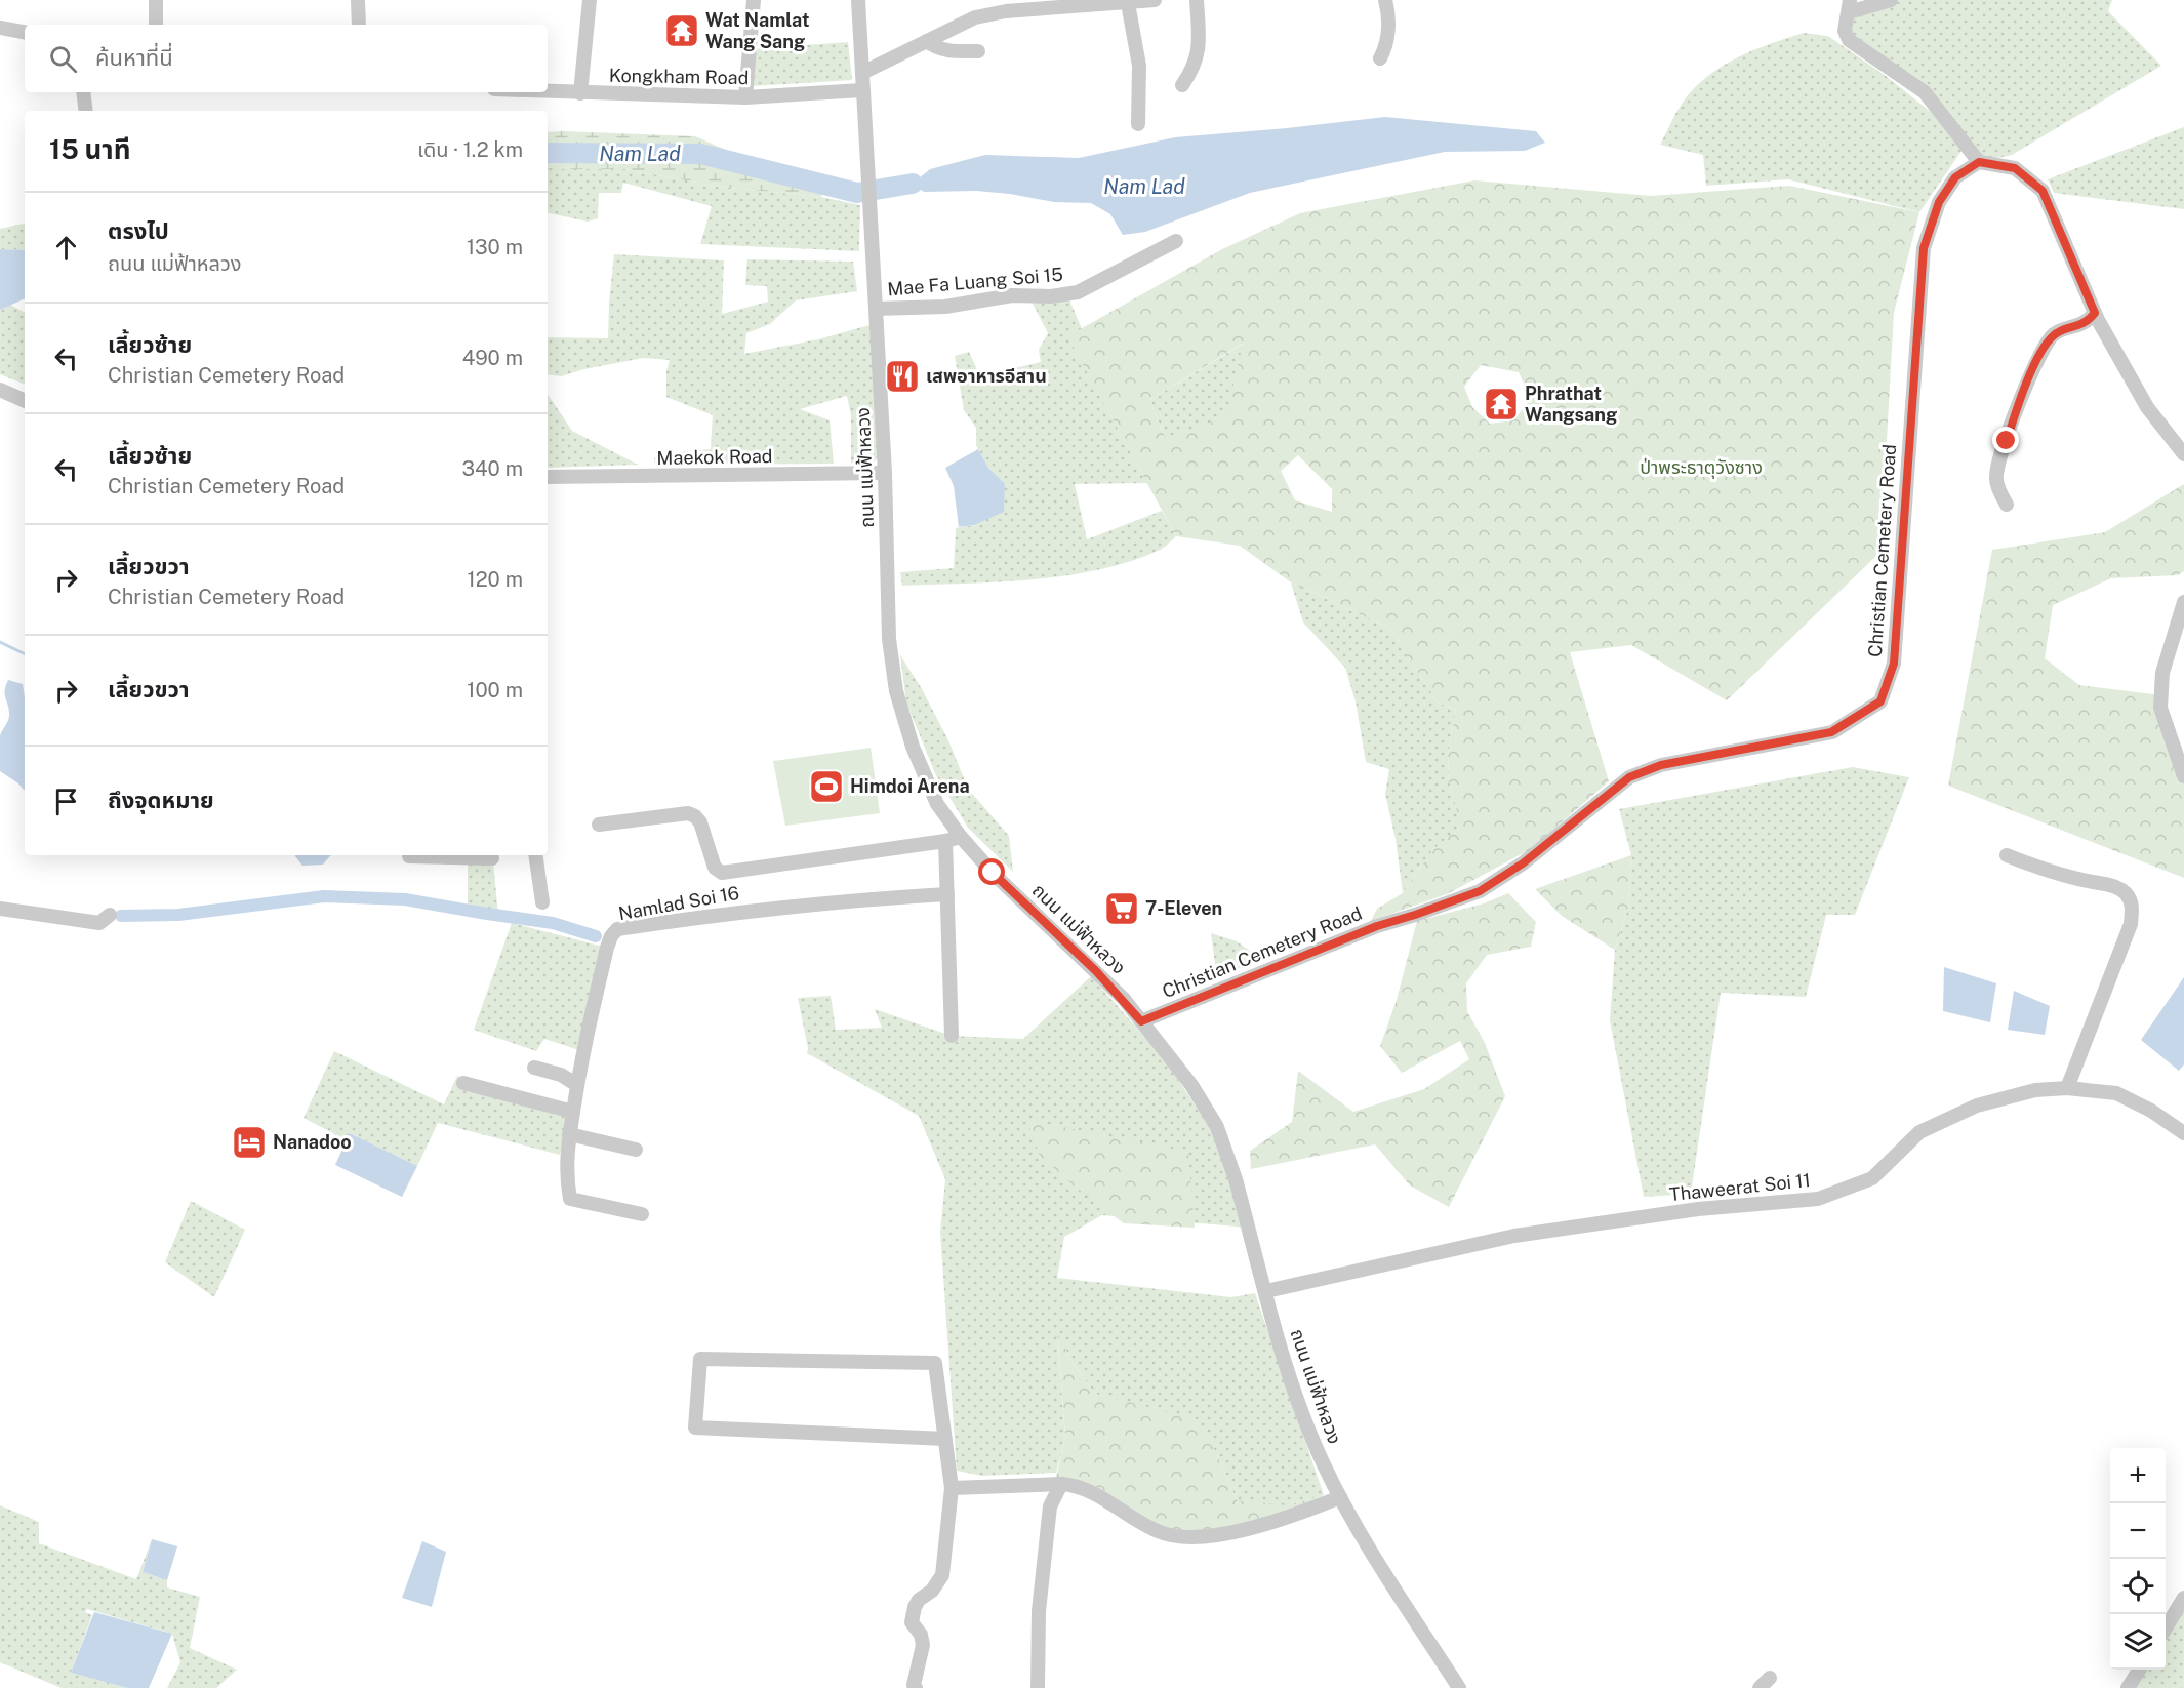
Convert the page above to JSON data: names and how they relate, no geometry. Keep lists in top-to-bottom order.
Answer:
{
  "streets": {
    "street": [
      "Kongkham Road",
      "Mae Fa Luang Soi 15",
      "Maekok Road",
      "ถนน แม่ฟ้าหลวง",
      "Christian Cemetery Road",
      "Namlad Soi 16",
      "Thaweerat Soi 11"
    ]
  },
  "crossings": [
    ["Kongkham Road", "ถนน แม่ฟ้าหลวง"],
    ["Mae Fa Luang Soi 15", "ถนน แม่ฟ้าหลวง"],
    ["Maekok Road", "ถนน แม่ฟ้าหลวง"],
    ["ถนน แม่ฟ้าหลวง", "Christian Cemetery Road"],
    ["ถนน แม่ฟ้าหลวง", "Thaweerat Soi 11"]
  ],
  "water": ["Nam Lad"],
  "parks": ["ป่าพระธาตุวังซาง"],
  "places": {
    "temple": ["Wat Namlat Wang Sang", "Phrathat Wangsang"],
    "restaurant": ["เสพอาหารอีสาน"],
    "sports": ["Himdoi Arena"],
    "supermarket": ["7-Eleven"],
    "hotel": ["Nanadoo"]
  },
  "page": {
    "search": "ค้นหาที่นี่",
    "heading": ["15 นาที", "เดิน · 1.2 km"],
    "list": [
      ["ตรงไป", "ถนน แม่ฟ้าหลวง", "130 m"],
      ["เลี้ยวซ้าย", "Christian Cemetery Road", "490 m"],
      ["เลี้ยวซ้าย", "Christian Cemetery Road", "340 m"],
      ["เลี้ยวขวา", "Christian Cemetery Road", "120 m"],
      ["เลี้ยวขวา", "100 m"],
      "ถึงจุดหมาย"
    ],
    "map_buttons": ["+", "−"]
  }
}
